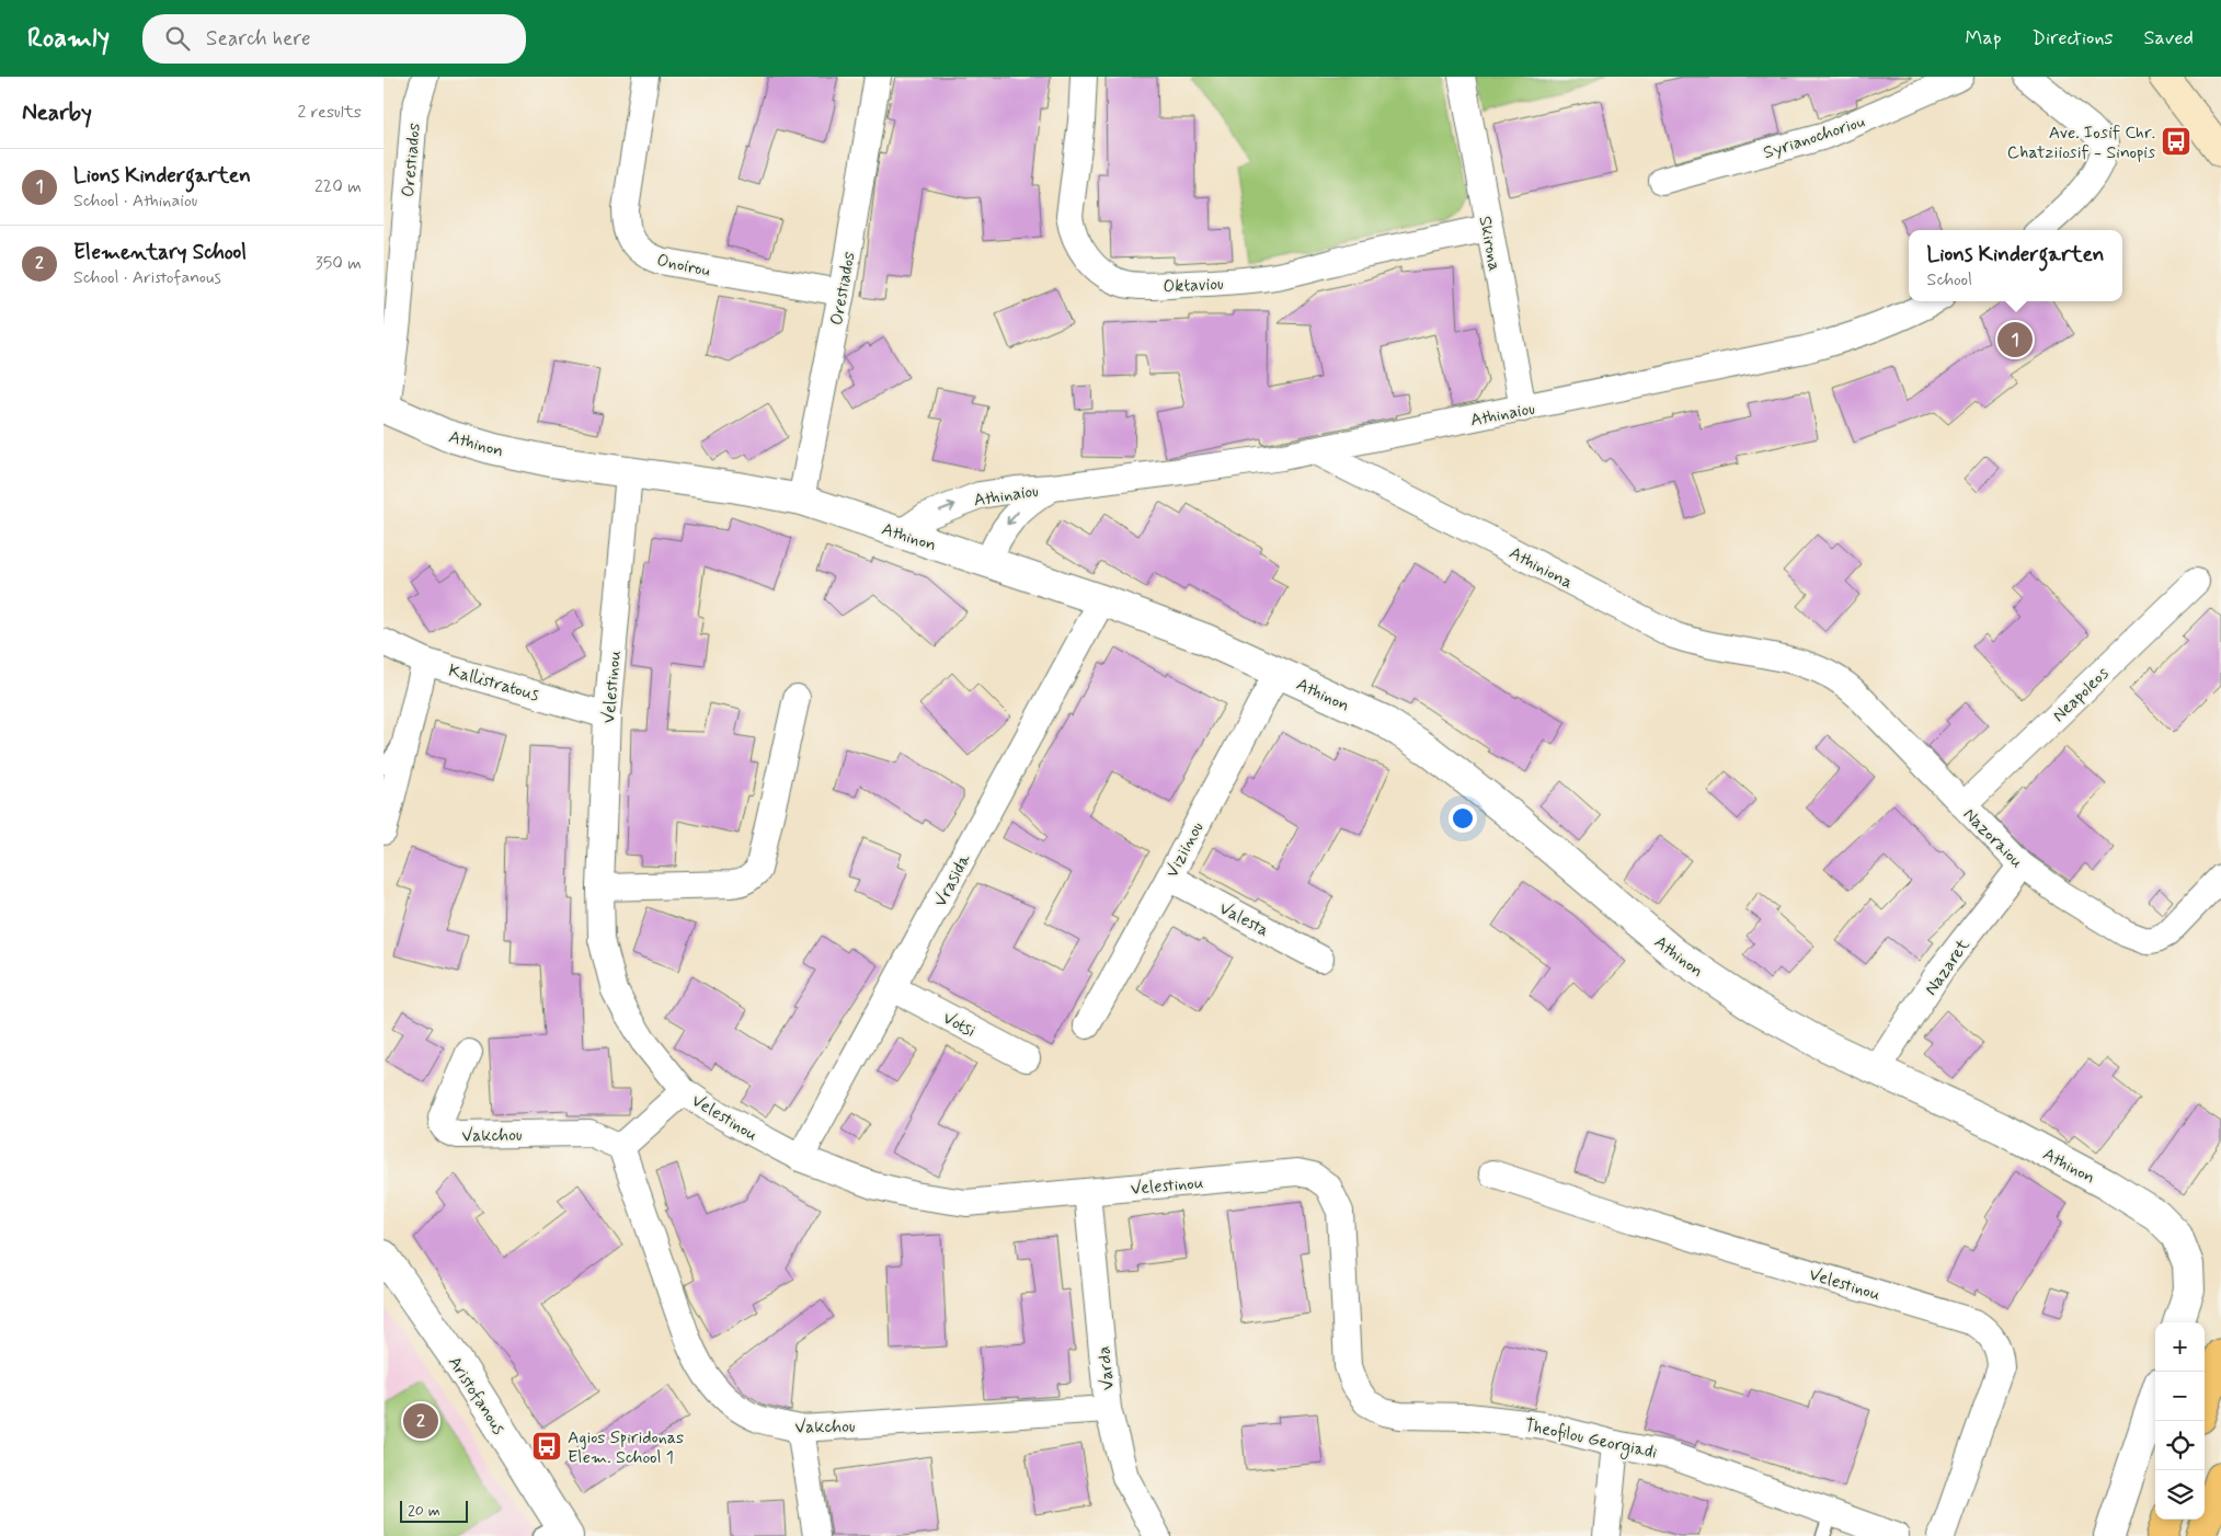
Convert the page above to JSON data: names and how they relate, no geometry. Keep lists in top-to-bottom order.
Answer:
{
  "streets": {
    "street": [
      "Syrianochoriou",
      "Orestiados",
      "Skirona",
      "Onoirou",
      "Oktaviou",
      "Athinaiou",
      "Athinon",
      "Athiniona",
      "Kallistratous",
      "Velestinou",
      "Neapoleos",
      "Nazoraiou",
      "Viziinou",
      "Vrasida",
      "Valesta",
      "Nazaret",
      "Votsi",
      "Vakchou",
      "Varda",
      "Aristofanous",
      "Theofilou Georgiadi"
    ]
  },
  "crossings": [
    ["Orestiados", "Onoirou"],
    ["Orestiados", "Athinon"],
    ["Skirona", "Oktaviou"],
    ["Skirona", "Athinaiou"],
    ["Athinaiou", "Athinon"],
    ["Athinaiou", "Athiniona"],
    ["Athinon", "Velestinou"],
    ["Athinon", "Viziinou"],
    ["Athinon", "Vrasida"],
    ["Athinon", "Nazaret"],
    ["Athiniona", "Nazoraiou"],
    ["Kallistratous", "Velestinou"],
    ["Velestinou", "Vrasida"],
    ["Velestinou", "Varda"],
    ["Velestinou", "Theofilou Georgiadi"],
    ["Neapoleos", "Nazoraiou"],
    ["Nazoraiou", "Nazaret"],
    ["Viziinou", "Valesta"],
    ["Vrasida", "Votsi"],
    ["Vakchou", "Varda"]
  ],
  "places": {
    "bus stop": ["Ave. Iosif Chr. Chatziiosif - Sinopis", "Agios Spiridonas Elem. School 1"]
  },
  "scale_bar": "20 m",
  "page": {
    "header": "Roamly",
    "search": "Search here",
    "nav": ["Map", "Directions", "Saved"],
    "heading": ["Nearby", "2 results"],
    "list": [
      {
        "mark": "1",
        "name": "Lions Kindergarten",
        "note": "School · Athinaiou",
        "value": "220 m"
      },
      {
        "mark": "2",
        "name": "Elementary School",
        "note": "School · Aristofanous",
        "value": "350 m"
      }
    ],
    "popup": ["Lions Kindergarten", "School"],
    "pins": ["1", "2"],
    "map_buttons": ["+", "−"],
    "scale": "20 m"
  }
}
